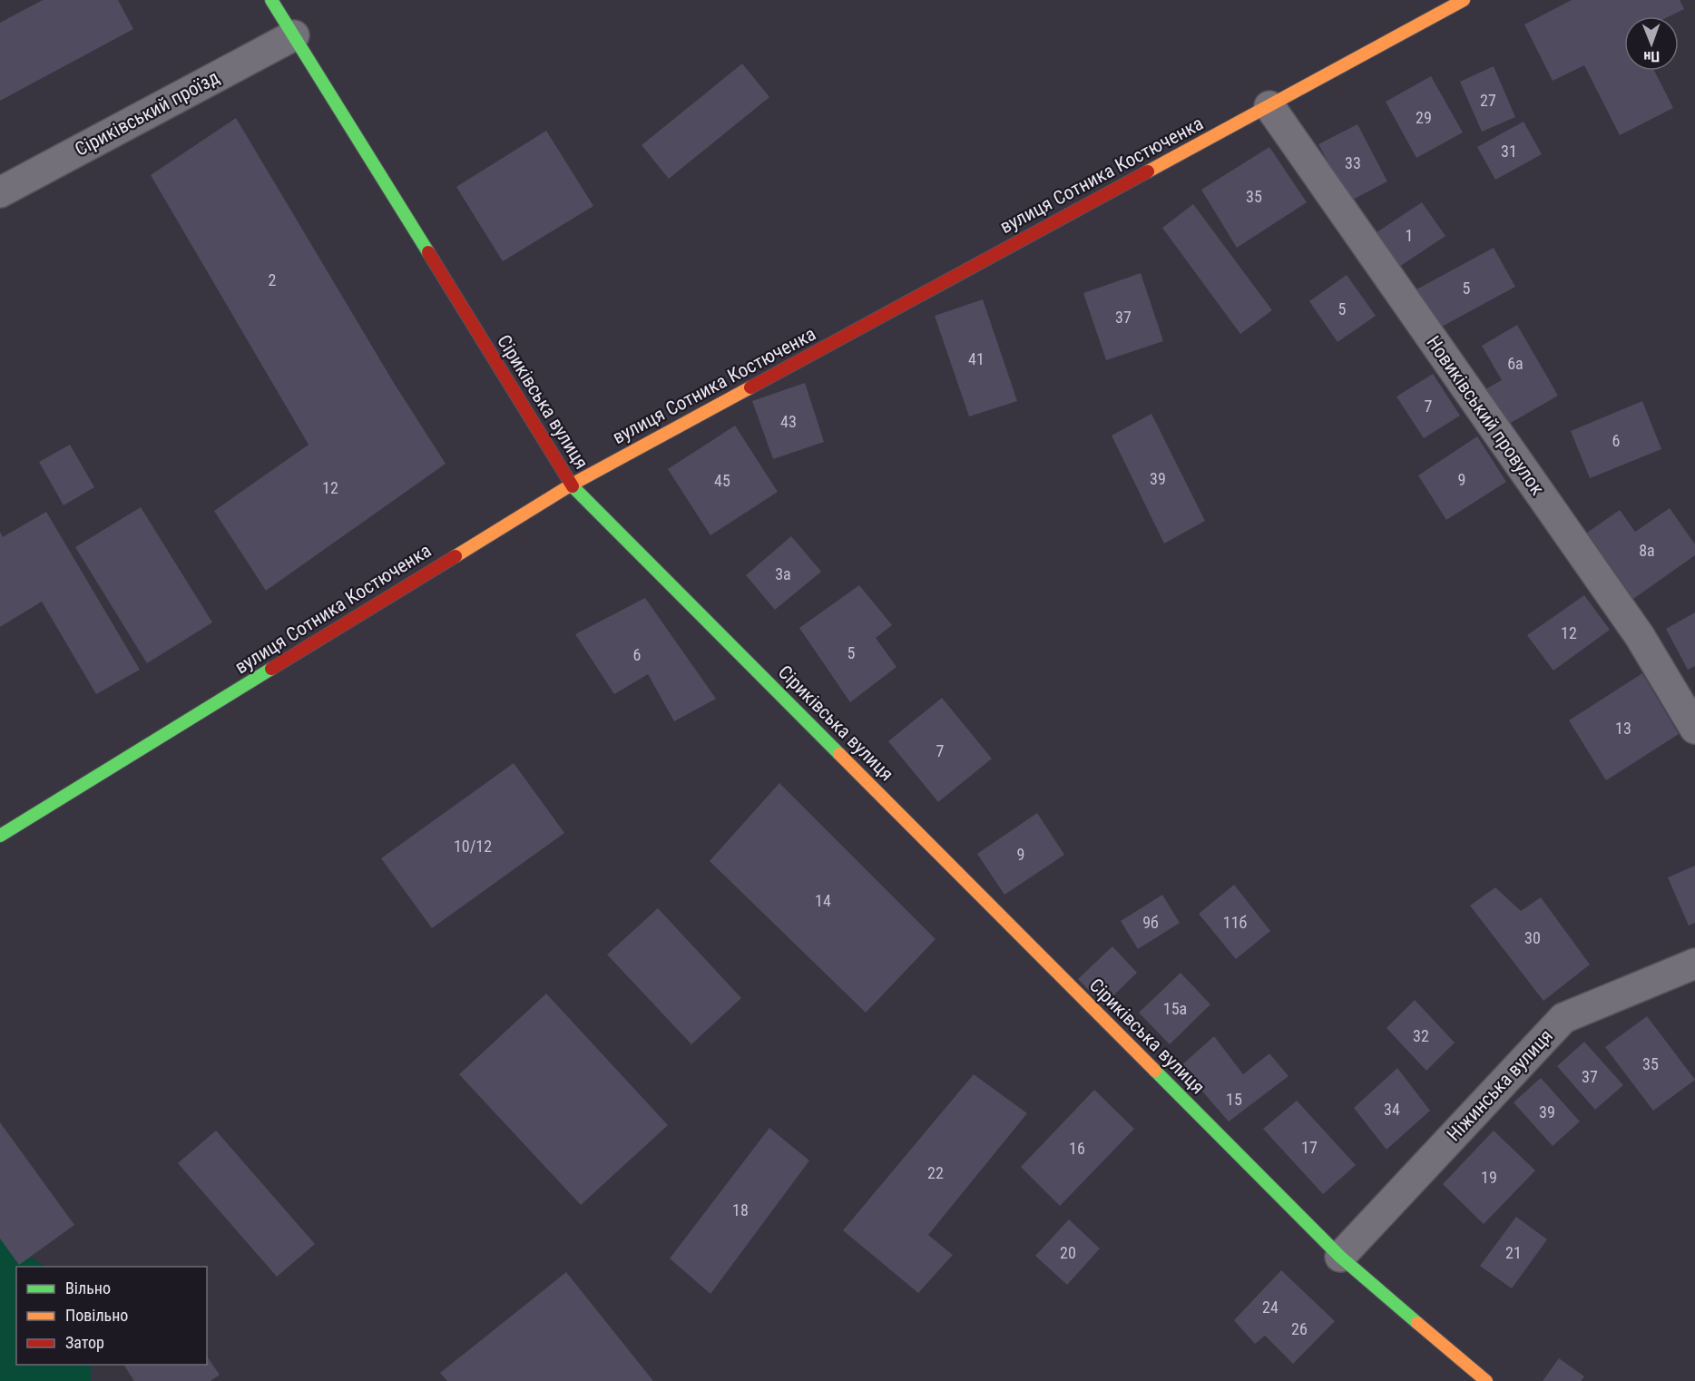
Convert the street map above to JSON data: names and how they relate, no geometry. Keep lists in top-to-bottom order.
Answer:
{
  "streets": {
    "street": [
      "Сіриківський проїзд",
      "вулиця Сотника Костюченка",
      "Сіриківська вулиця",
      "Новиківський провулок",
      "Ніжинська вулиця"
    ]
  },
  "crossings": [
    ["Сіриківський проїзд", "Сіриківська вулиця"],
    ["вулиця Сотника Костюченка", "Сіриківська вулиця"],
    ["вулиця Сотника Костюченка", "Новиківський провулок"],
    ["Сіриківська вулиця", "Ніжинська вулиця"]
  ],
  "house_numbers": [
    "27",
    "29",
    "31",
    "33",
    "35",
    "1",
    "2",
    "5",
    "5",
    "37",
    "41",
    "6а",
    "7",
    "43",
    "6",
    "39",
    "9",
    "45",
    "12",
    "8а",
    "3а",
    "12",
    "5",
    "6",
    "13",
    "7",
    "10/12",
    "9",
    "14",
    "9б",
    "11б",
    "30",
    "15а",
    "32",
    "35",
    "37",
    "15",
    "34",
    "39",
    "17",
    "16",
    "22",
    "19",
    "18",
    "20",
    "21",
    "24",
    "26"
  ],
  "legend": ["Вільно", "Повільно", "Затор"],
  "north": "bottom"
}
